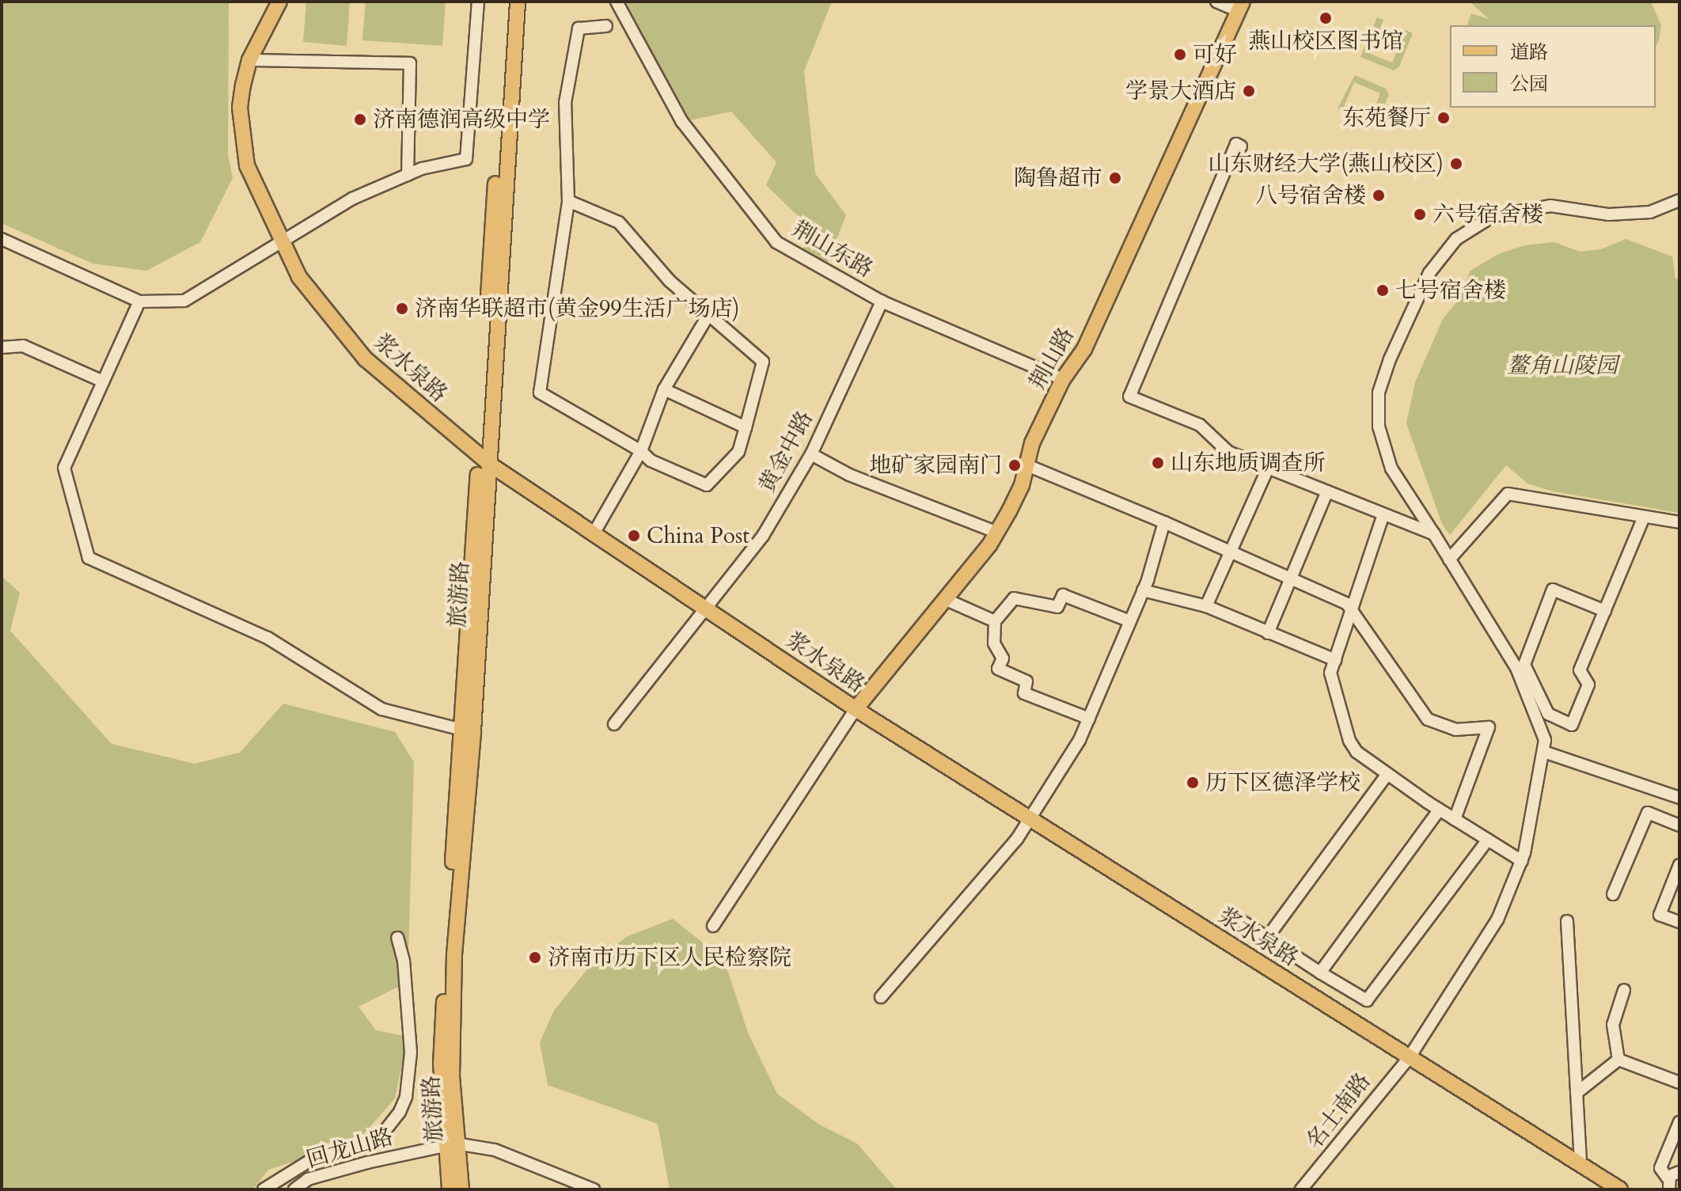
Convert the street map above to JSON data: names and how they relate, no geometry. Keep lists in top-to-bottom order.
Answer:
{
  "streets": {
    "main road": ["荆山路", "浆水泉路", "旅游路"],
    "street": [
      "荆山东路",
      "黄金中路",
      "名士南路",
      "回龙山路"
    ]
  },
  "crossings": [
    ["荆山东路", "荆山路"],
    ["荆山东路", "黄金中路"],
    ["荆山路", "浆水泉路"],
    ["浆水泉路", "黄金中路"],
    ["浆水泉路", "旅游路"],
    ["浆水泉路", "名士南路"],
    ["旅游路", "回龙山路"]
  ],
  "parks": ["鳌角山陵园"],
  "places": [
    "燕山校区图书馆",
    "可好",
    "学景大酒店",
    "东苑餐厅",
    "济南德润高级中学",
    "山东财经大学(燕山校区)",
    "陶鲁超市",
    "八号宿舍楼",
    "六号宿舍楼",
    "七号宿舍楼",
    "济南华联超市(黄金99生活广场店)",
    "山东地质调查所",
    "地矿家园南门",
    "China Post",
    "历下区德泽学校",
    "济南市历下区人民检察院"
  ],
  "legend": ["道路", "公园"]
}
